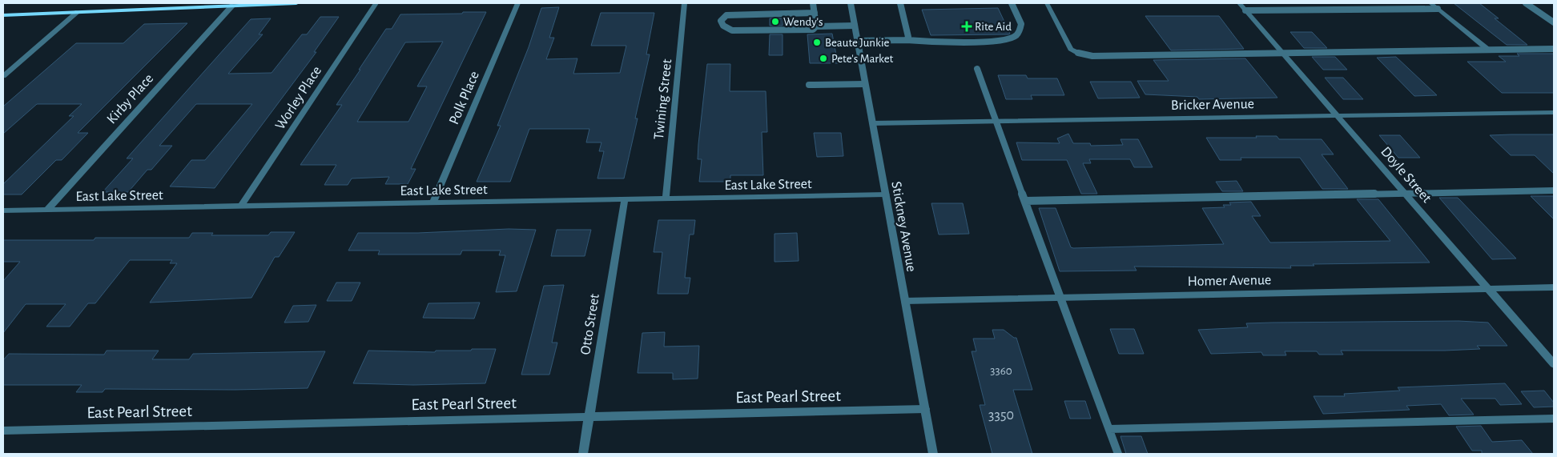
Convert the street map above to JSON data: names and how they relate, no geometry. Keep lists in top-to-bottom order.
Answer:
{
  "streets": {
    "street": [
      "Worley Place",
      "Polk Place",
      "Kirby Place",
      "Twining Street",
      "Bricker Avenue",
      "Doyle Street",
      "East Lake Street",
      "Stickney Avenue",
      "Homer Avenue",
      "Otto Street",
      "East Pearl Street"
    ]
  },
  "crossings": [
    ["Worley Place", "East Lake Street"],
    ["Polk Place", "East Lake Street"],
    ["Kirby Place", "East Lake Street"],
    ["Twining Street", "East Lake Street"],
    ["Bricker Avenue", "Doyle Street"],
    ["Bricker Avenue", "Stickney Avenue"],
    ["Doyle Street", "Homer Avenue"],
    ["East Lake Street", "Stickney Avenue"],
    ["East Lake Street", "Otto Street"],
    ["Stickney Avenue", "Homer Avenue"],
    ["Stickney Avenue", "East Pearl Street"],
    ["Otto Street", "East Pearl Street"]
  ],
  "places": {
    "other": ["Wendy's", "Beaute Junkie", "Pete's Market"],
    "health": ["Rite Aid"]
  },
  "house_numbers": ["3360", "3350"]
}
